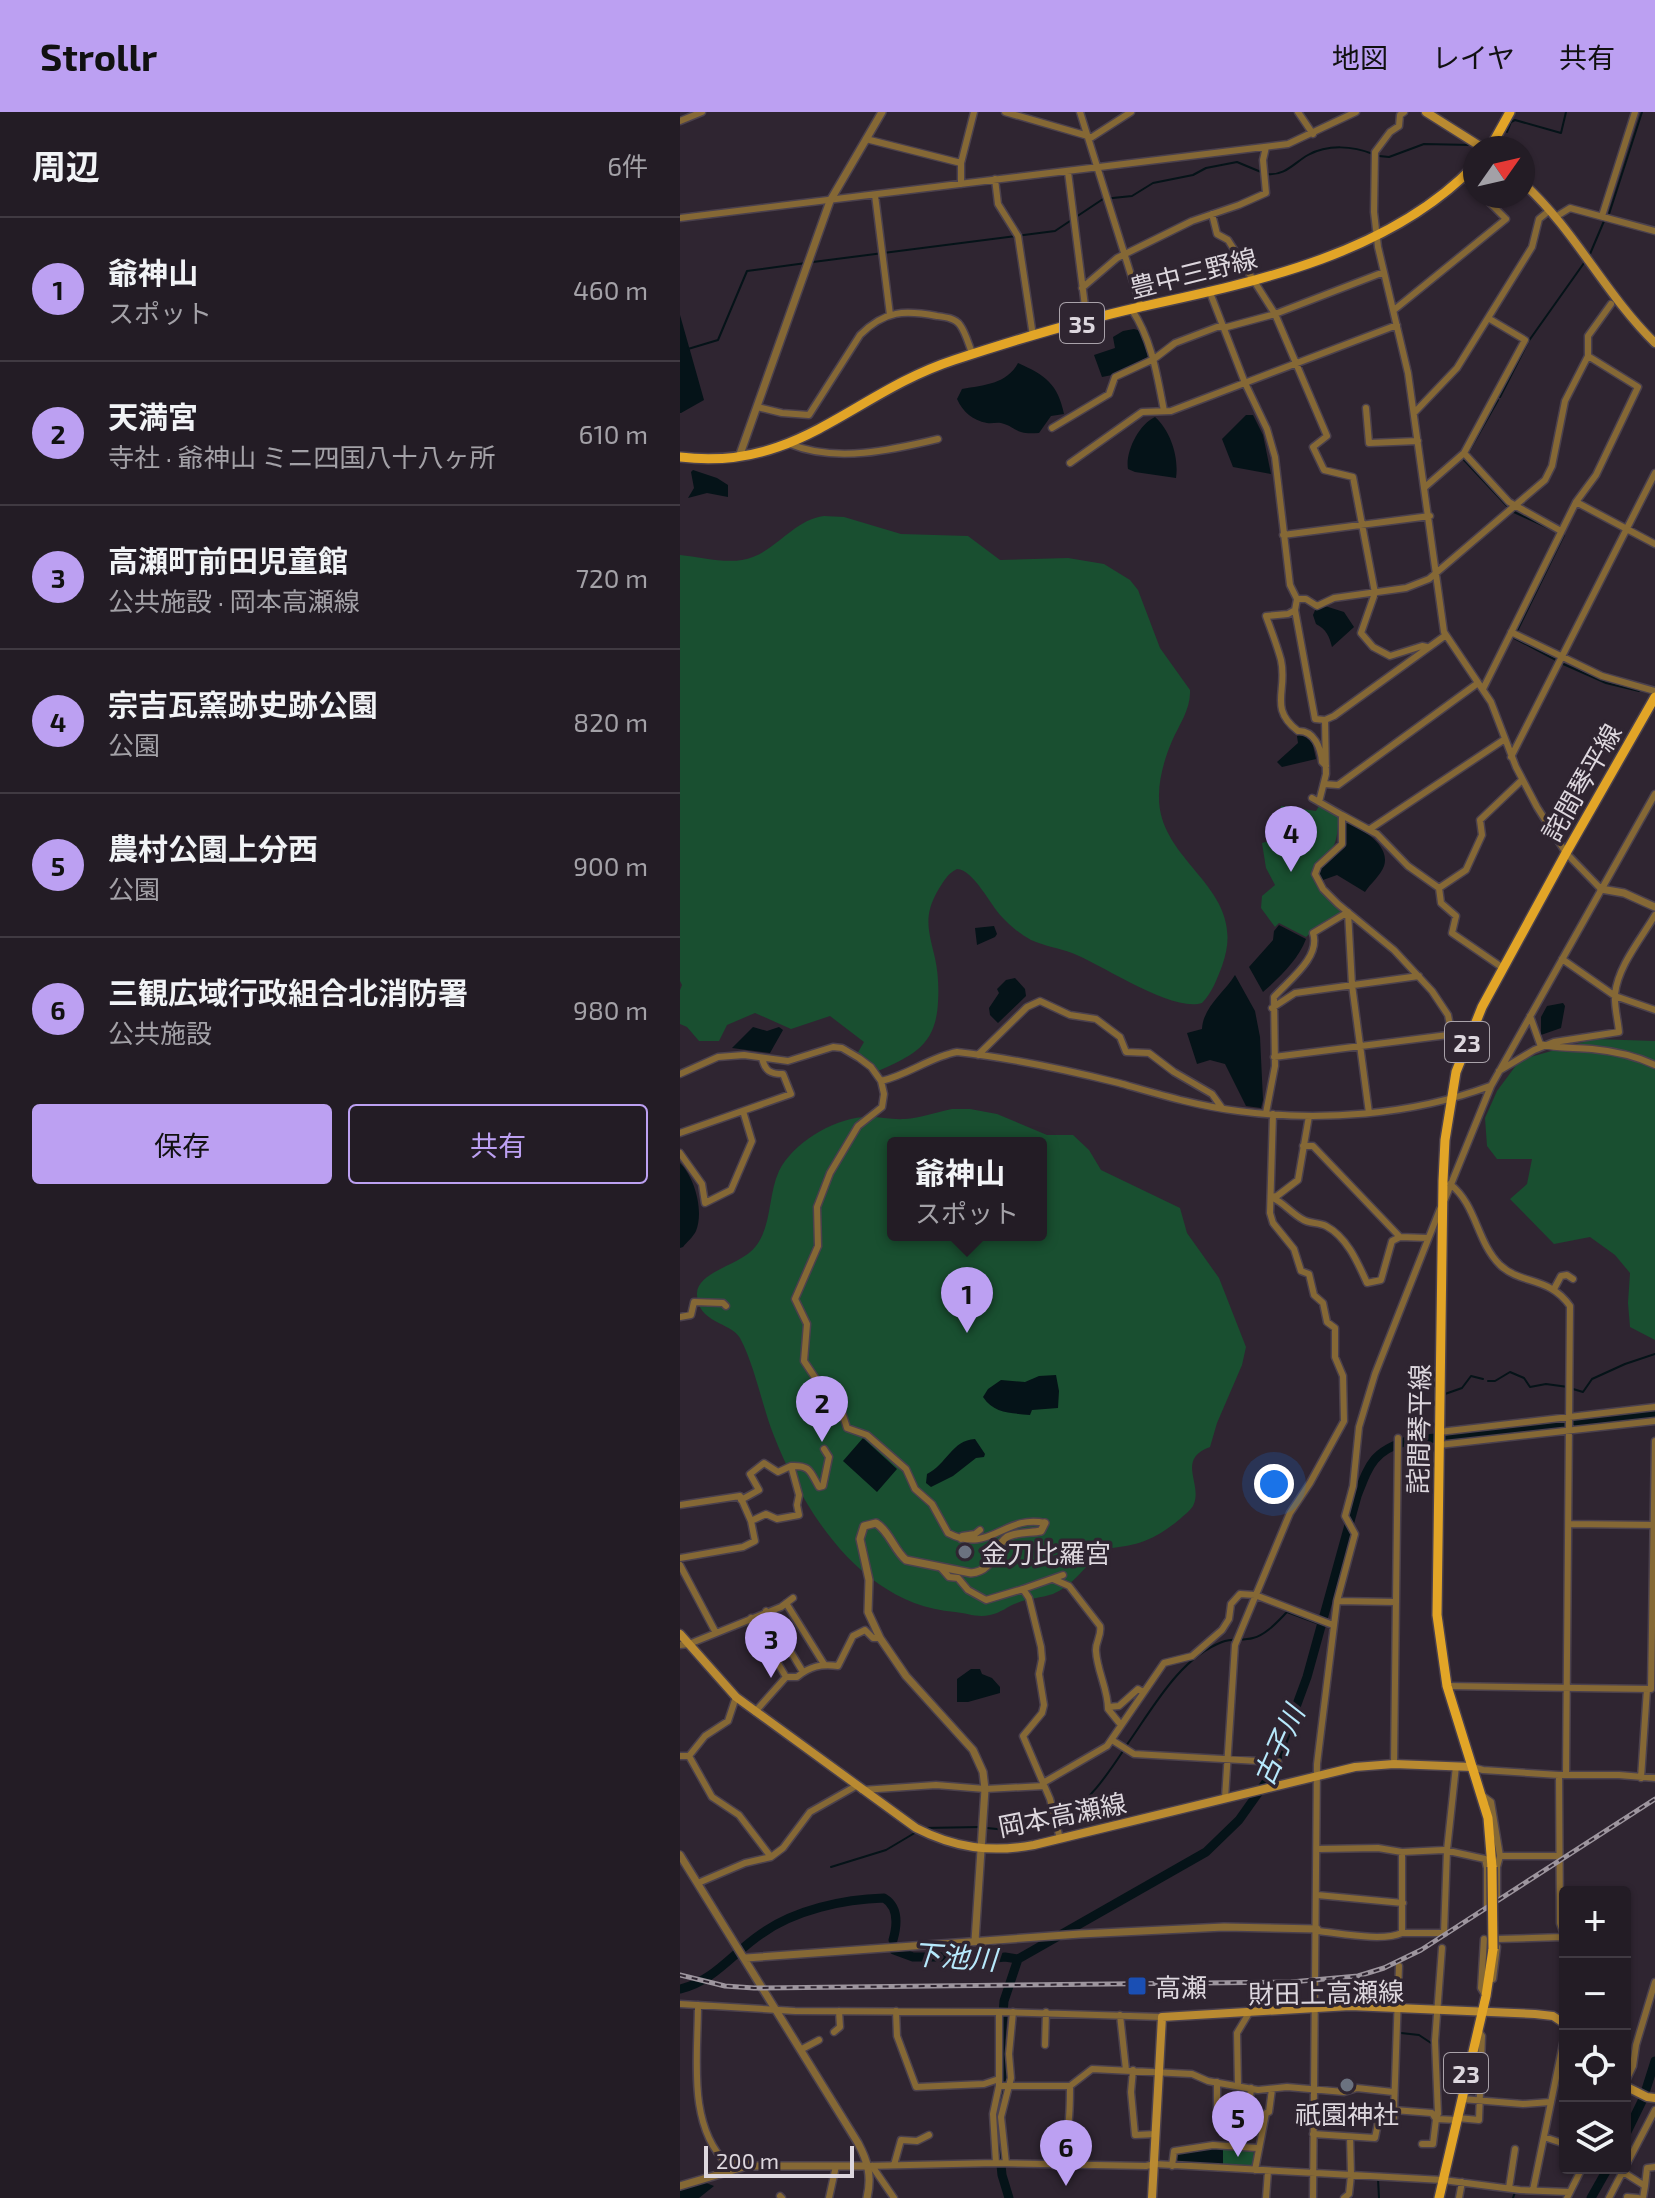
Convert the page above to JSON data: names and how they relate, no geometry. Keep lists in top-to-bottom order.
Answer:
{
  "streets": {
    "main road": [
      "豊中三野線",
      "35",
      "詫間琴平線",
      "23",
      "岡本高瀬線",
      "財田上高瀬線"
    ]
  },
  "crossings": [
    ["詫間琴平線", "岡本高瀬線"],
    ["詫間琴平線", "財田上高瀬線"]
  ],
  "water": ["古子川", "下池川"],
  "places": {
    "other": ["金刀比羅宮", "祇園神社"],
    "transit": ["高瀬"]
  },
  "scale_bar": "200 m",
  "north": "top right",
  "page": {
    "header": "Strollr",
    "nav": ["地図", "レイヤ", "共有"],
    "heading": ["周辺", "6件"],
    "list": [
      {
        "mark": "1",
        "name": "爺神山",
        "note": "スポット",
        "value": "460 m"
      },
      {
        "mark": "2",
        "name": "天満宮",
        "note": "寺社 · 爺神山 ミニ四国八十八ヶ所",
        "value": "610 m"
      },
      {
        "mark": "3",
        "name": "高瀬町前田児童館",
        "note": "公共施設 · 岡本高瀬線",
        "value": "720 m"
      },
      {
        "mark": "4",
        "name": "宗吉瓦窯跡史跡公園",
        "note": "公園",
        "value": "820 m"
      },
      {
        "mark": "5",
        "name": "農村公園上分西",
        "note": "公園",
        "value": "900 m"
      },
      {
        "mark": "6",
        "name": "三観広域行政組合北消防署",
        "note": "公共施設",
        "value": "980 m"
      }
    ],
    "pins": [
      "4",
      "1",
      "2",
      "3",
      "5",
      "6"
    ],
    "buttons": ["保存", "共有"],
    "popup": ["爺神山", "スポット"],
    "map_buttons": ["+", "−"],
    "scale": "200 m"
  }
}
